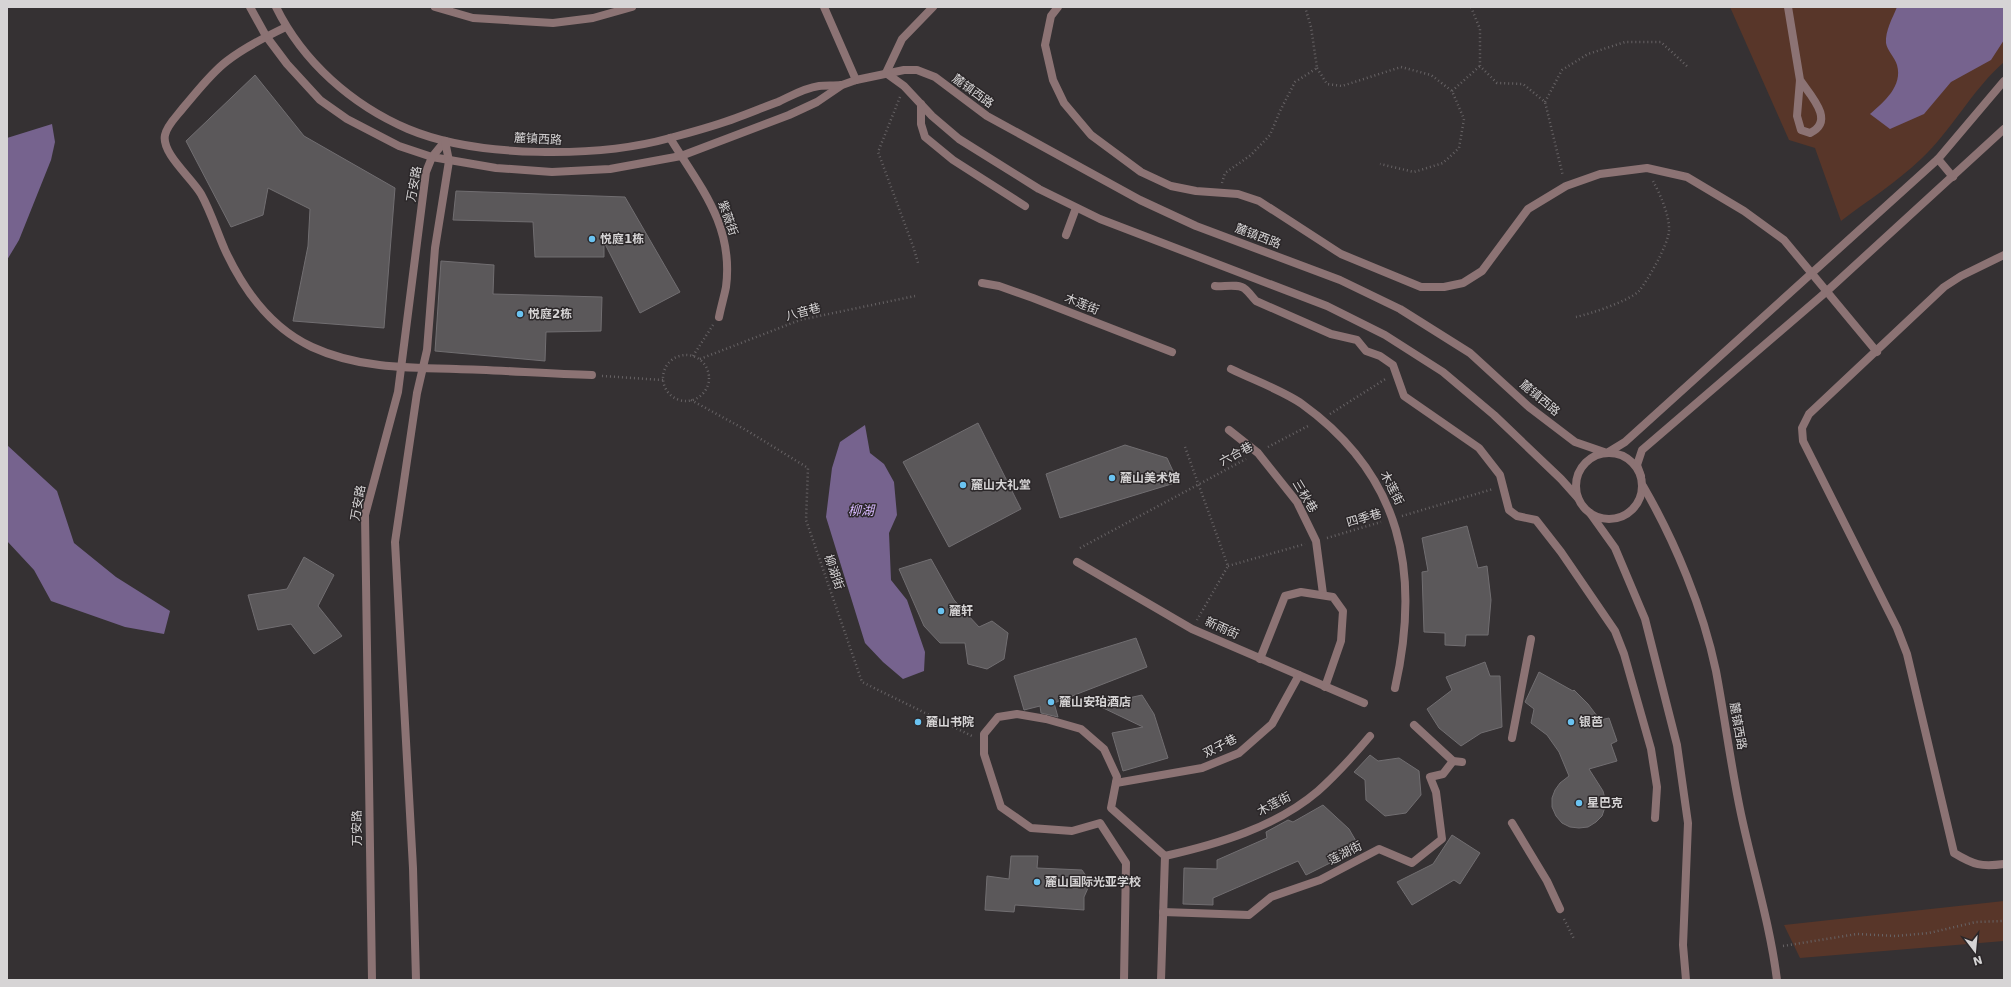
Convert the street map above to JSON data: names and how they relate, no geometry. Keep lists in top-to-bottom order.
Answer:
{
  "streets": {
    "street": [
      "麓镇西路",
      "万安路",
      "紫薇街",
      "木莲街",
      "三秋巷",
      "新雨街",
      "双子巷",
      "莲湖街"
    ],
    "path": [
      "八音巷",
      "六合巷",
      "四季巷",
      "柳湖街"
    ]
  },
  "crossings": [
    ["麓镇西路", "万安路"],
    ["麓镇西路", "紫薇街"],
    ["木莲街", "六合巷"],
    ["木莲街", "四季巷"],
    ["八音巷", "柳湖街"],
    ["六合巷", "三秋巷"],
    ["三秋巷", "四季巷"],
    ["新雨街", "双子巷"]
  ],
  "water": ["柳湖"],
  "places": [
    "悦庭1栋",
    "悦庭2栋",
    "麓山美术馆",
    "麓山大礼堂",
    "麓轩",
    "麓山安珀酒店",
    "麓山书院",
    "银芭",
    "星巴克",
    "麓山国际光亚学校"
  ],
  "north": "bottom"
}
